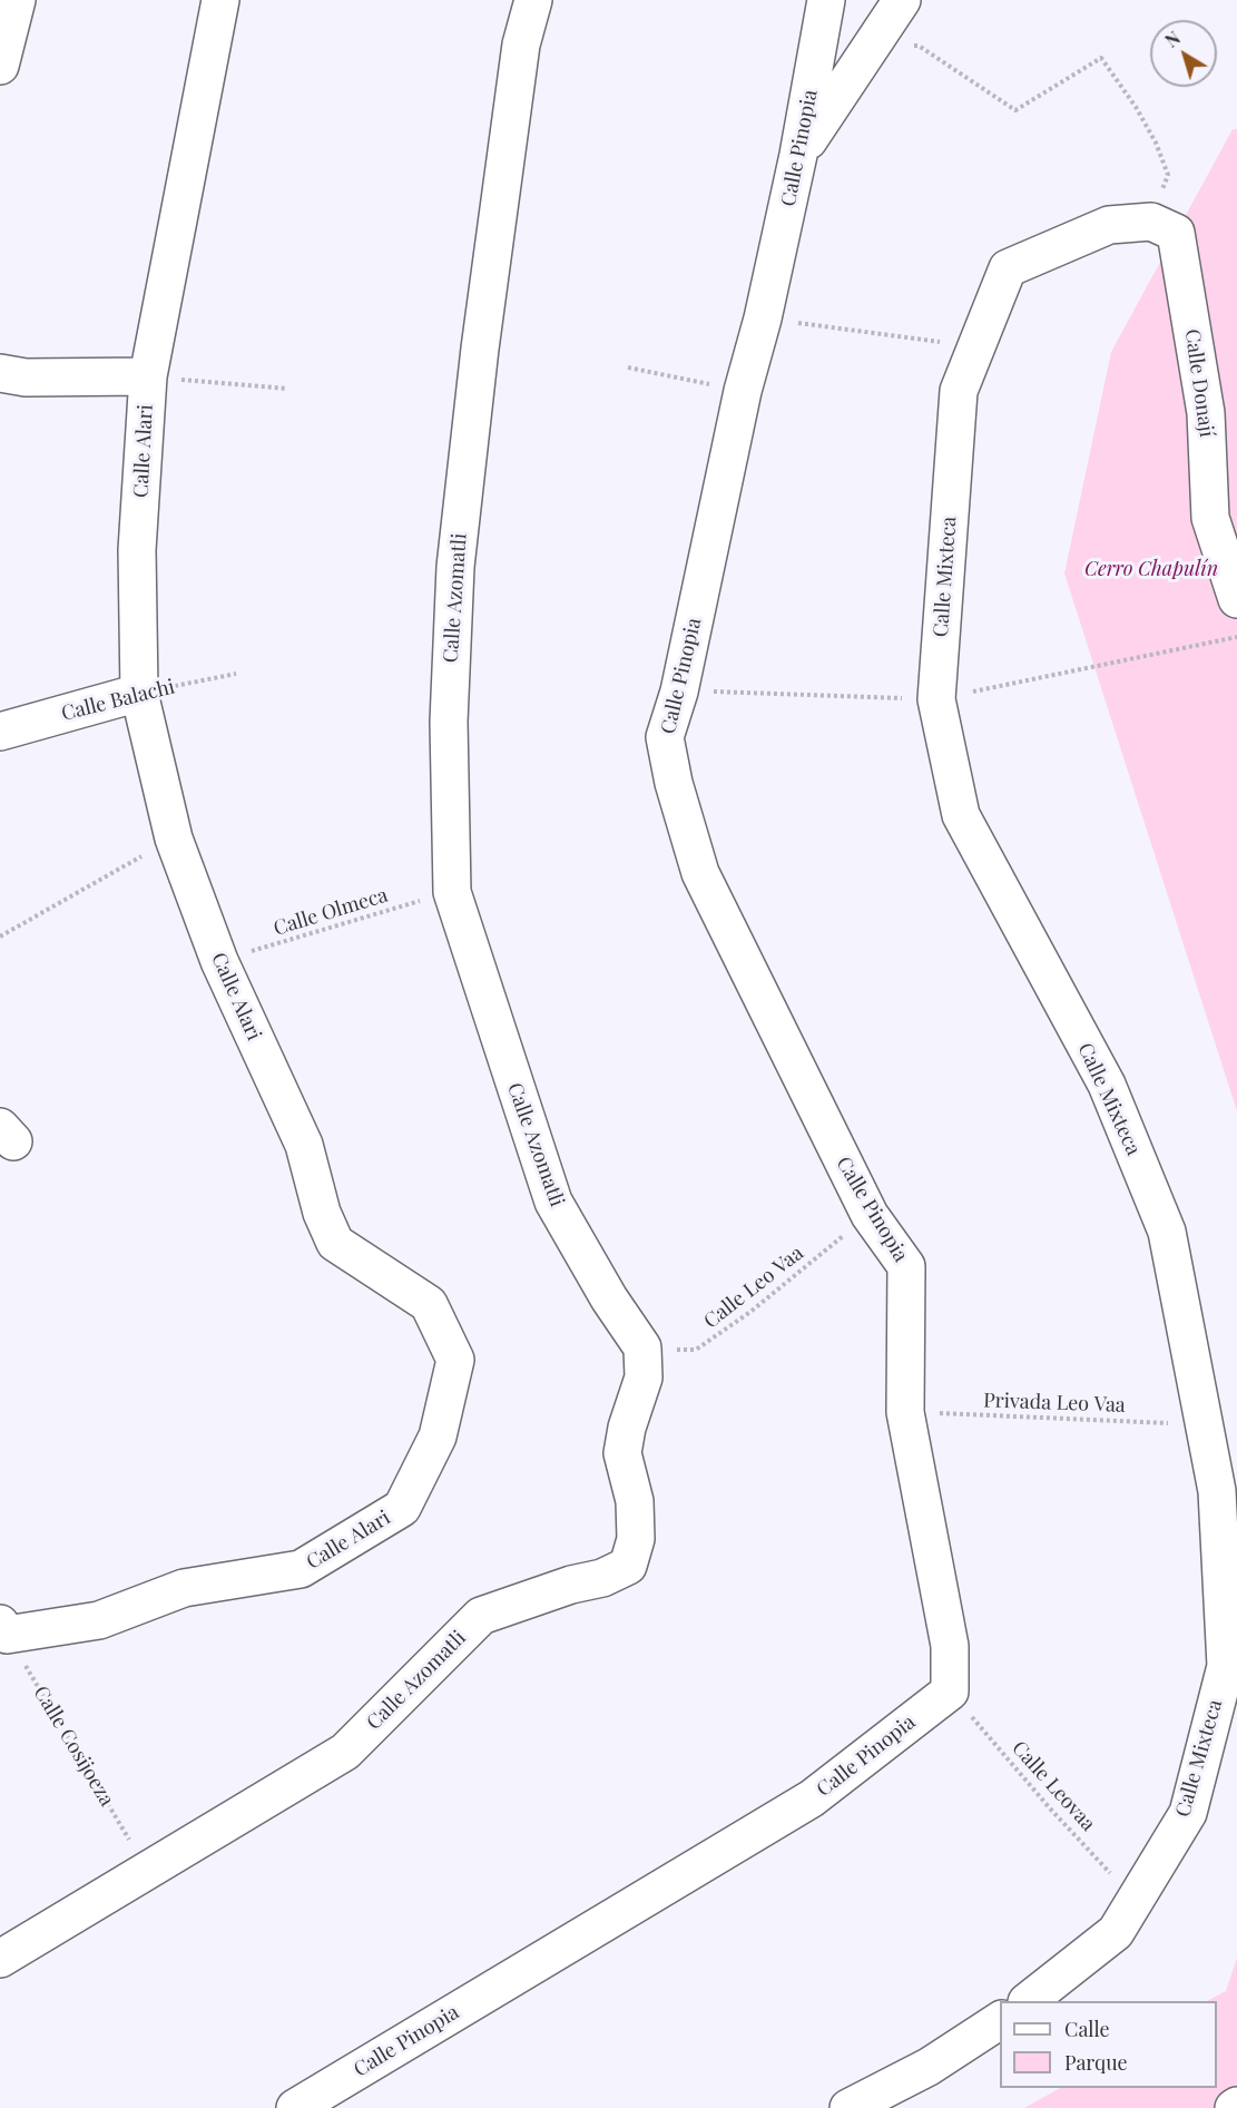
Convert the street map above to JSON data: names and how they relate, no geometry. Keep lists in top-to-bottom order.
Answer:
{
  "streets": {
    "street": [
      "Calle Pinopia",
      "Calle Donají",
      "Calle Alari",
      "Calle Mixteca",
      "Calle Azomatli",
      "Calle Balachi"
    ],
    "path": [
      "Calle Olmeca",
      "Calle Leo Vaa",
      "Privada Leo Vaa",
      "Calle Cosijoeza",
      "Calle Leovaa"
    ]
  },
  "crossings": [
    ["Calle Pinopia", "Calle Leo Vaa"],
    ["Calle Pinopia", "Privada Leo Vaa"],
    ["Calle Pinopia", "Calle Leovaa"],
    ["Calle Donají", "Calle Mixteca"],
    ["Calle Alari", "Calle Balachi"],
    ["Calle Alari", "Calle Olmeca"],
    ["Calle Alari", "Calle Cosijoeza"],
    ["Calle Mixteca", "Privada Leo Vaa"],
    ["Calle Mixteca", "Calle Leovaa"],
    ["Calle Azomatli", "Calle Olmeca"],
    ["Calle Azomatli", "Calle Leo Vaa"],
    ["Calle Azomatli", "Calle Cosijoeza"]
  ],
  "parks": ["Cerro Chapulín"],
  "legend": ["Calle", "Parque"],
  "north": "top left"
}
